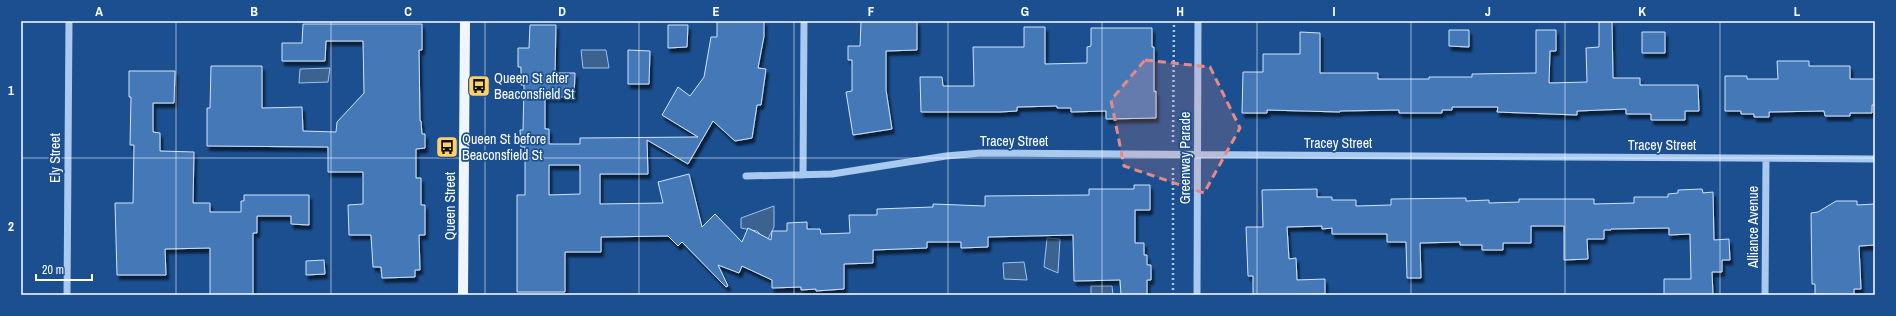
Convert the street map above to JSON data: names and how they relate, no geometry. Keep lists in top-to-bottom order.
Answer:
{
  "streets": {
    "main road": ["Queen Street"],
    "street": [
      "Tracey Street",
      "Ely Street",
      "Greenway Parade",
      "Alliance Avenue"
    ]
  },
  "crossings": [
    ["Tracey Street", "Greenway Parade"],
    ["Tracey Street", "Alliance Avenue"]
  ],
  "places": {
    "bus stop": ["Queen St after Beaconsfield St", "Queen St before Beaconsfield St"]
  },
  "scale_bar": "20 m",
  "grid": {
    "columns": [
      "A",
      "B",
      "C",
      "D",
      "E",
      "F",
      "G",
      "H",
      "I",
      "J",
      "K",
      "L"
    ],
    "rows": ["1", "2"]
  }
}
